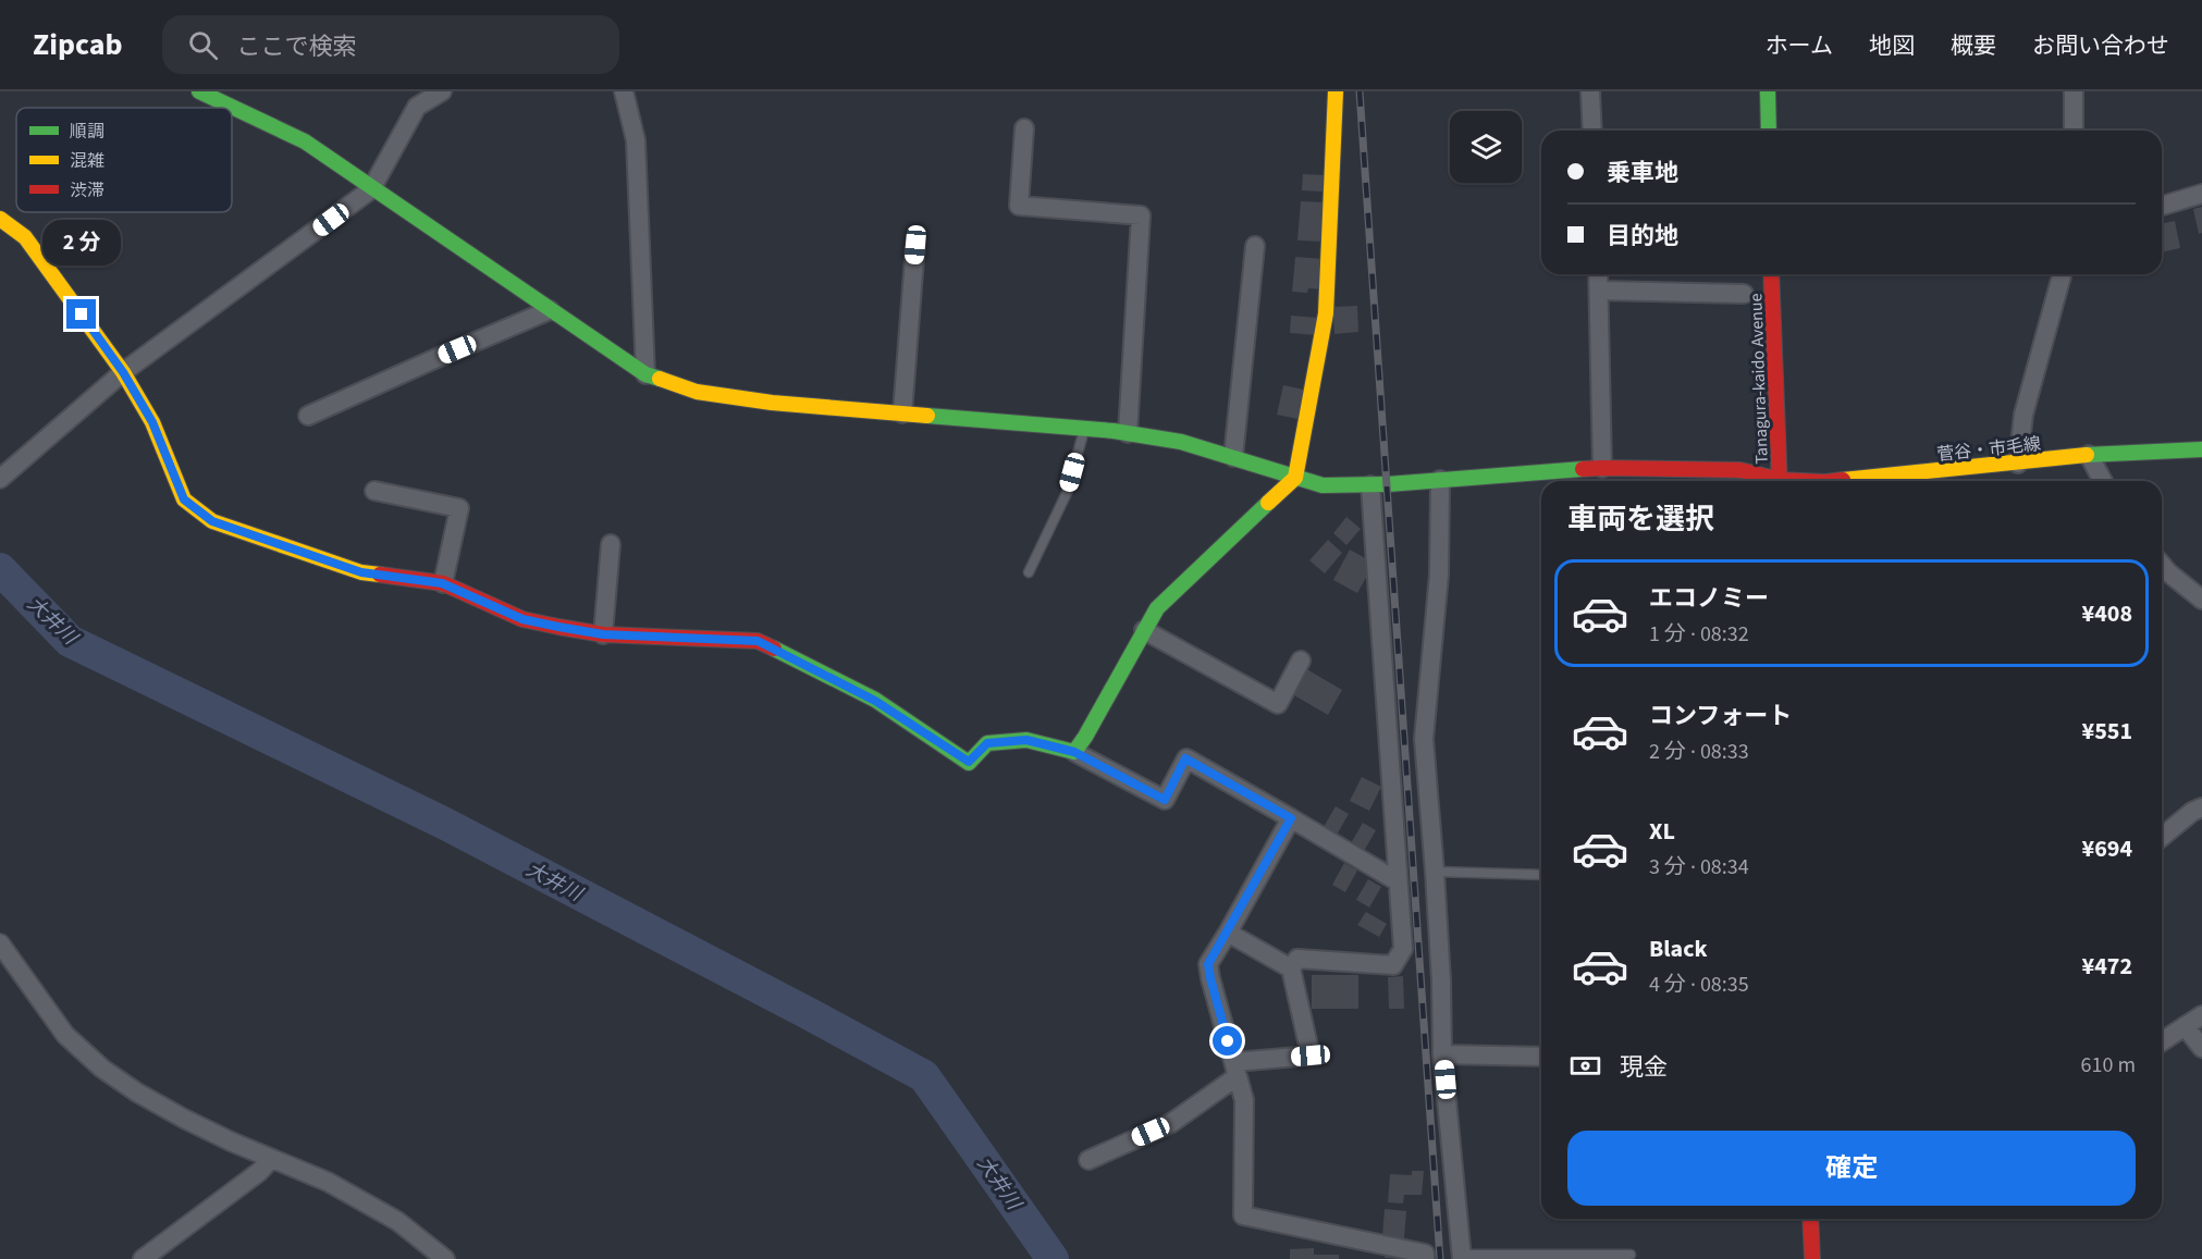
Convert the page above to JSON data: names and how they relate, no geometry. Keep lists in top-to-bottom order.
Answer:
{
  "streets": {
    "street": ["Tanagura-kaido Avenue", "菅谷・市毛線"]
  },
  "water": ["大井川"],
  "legend": ["順調", "混雑", "渋滞"],
  "page": {
    "header": "Zipcab",
    "search": "ここで検索",
    "nav": [
      "ホーム",
      "地図",
      "概要",
      "お問い合わせ"
    ],
    "banner": ["乗車地", "目的地"],
    "bubble": "2 分",
    "heading": "車両を選択",
    "list": [
      {
        "name": "エコノミー",
        "note": "1 分 · 08:32",
        "value": "¥408"
      },
      {
        "name": "コンフォート",
        "note": "2 分 · 08:33",
        "value": "¥551"
      },
      {
        "name": "XL",
        "note": "3 分 · 08:34",
        "value": "¥694"
      },
      {
        "name": "Black",
        "note": "4 分 · 08:35",
        "value": "¥472"
      }
    ],
    "pay": ["現金", "610 m"],
    "buttons": "確定"
  }
}
